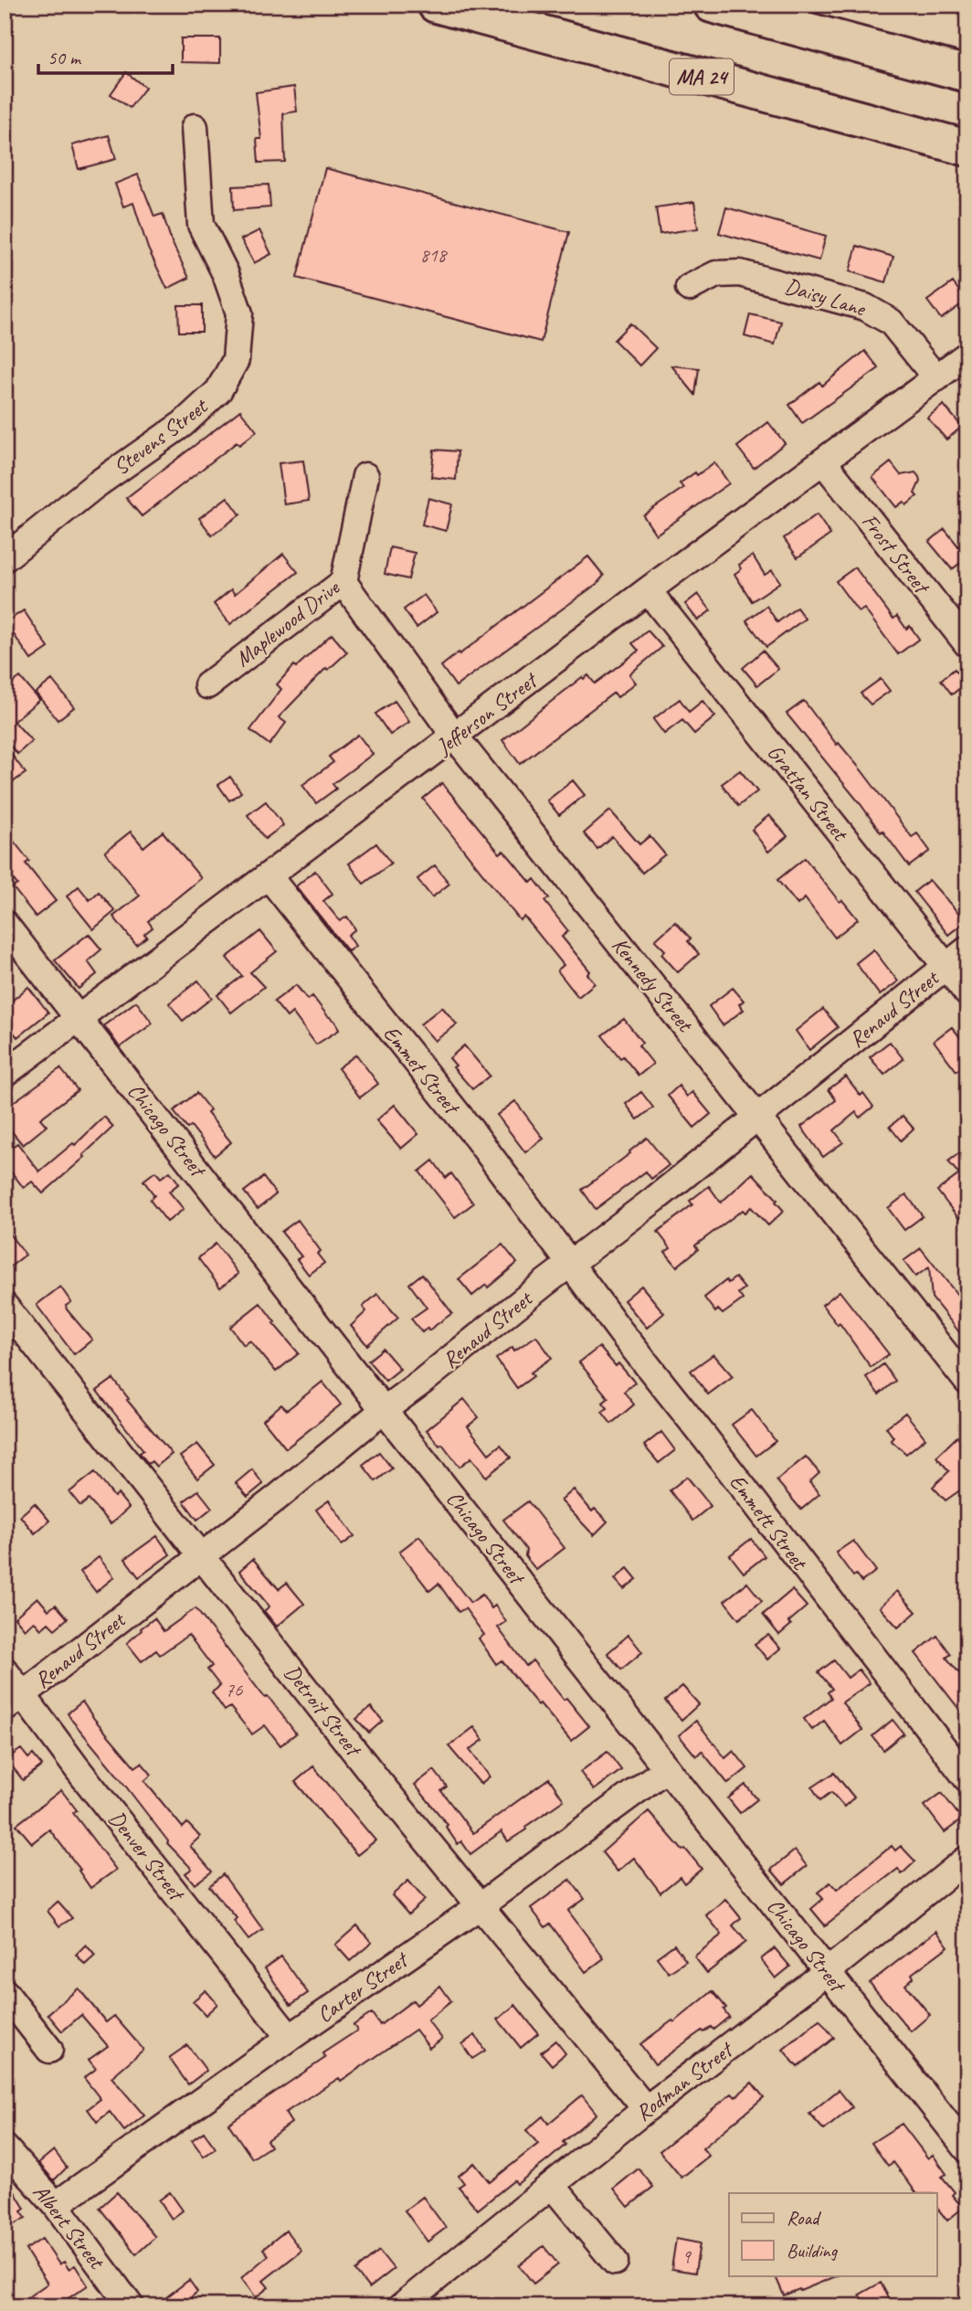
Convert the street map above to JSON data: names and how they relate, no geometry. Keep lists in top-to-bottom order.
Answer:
{
  "streets": {
    "highway": ["MA 24"],
    "street": [
      "Daisy Lane",
      "Stevens Street",
      "Frost Street",
      "Maplewood Drive",
      "Jefferson Street",
      "Grattan Street",
      "Kennedy Street",
      "Renaud Street",
      "Emmet Street",
      "Chicago Street",
      "Emmett Street",
      "Detroit Street",
      "Denver Street",
      "Carter Street",
      "Rodman Street",
      "Albert Street"
    ]
  },
  "crossings": [
    ["Daisy Lane", "Jefferson Street"],
    ["Frost Street", "Jefferson Street"],
    ["Maplewood Drive", "Kennedy Street"],
    ["Jefferson Street", "Grattan Street"],
    ["Jefferson Street", "Kennedy Street"],
    ["Jefferson Street", "Emmet Street"],
    ["Jefferson Street", "Chicago Street"],
    ["Grattan Street", "Renaud Street"],
    ["Kennedy Street", "Renaud Street"],
    ["Renaud Street", "Emmet Street"],
    ["Renaud Street", "Chicago Street"],
    ["Renaud Street", "Emmett Street"],
    ["Renaud Street", "Detroit Street"],
    ["Renaud Street", "Denver Street"],
    ["Emmet Street", "Emmett Street"],
    ["Chicago Street", "Carter Street"],
    ["Chicago Street", "Rodman Street"],
    ["Detroit Street", "Carter Street"],
    ["Detroit Street", "Rodman Street"],
    ["Denver Street", "Carter Street"],
    ["Carter Street", "Albert Street"]
  ],
  "house_numbers": ["818", "76", "9"],
  "legend": ["Road", "Building"],
  "scale_bar": "50 m"
}
